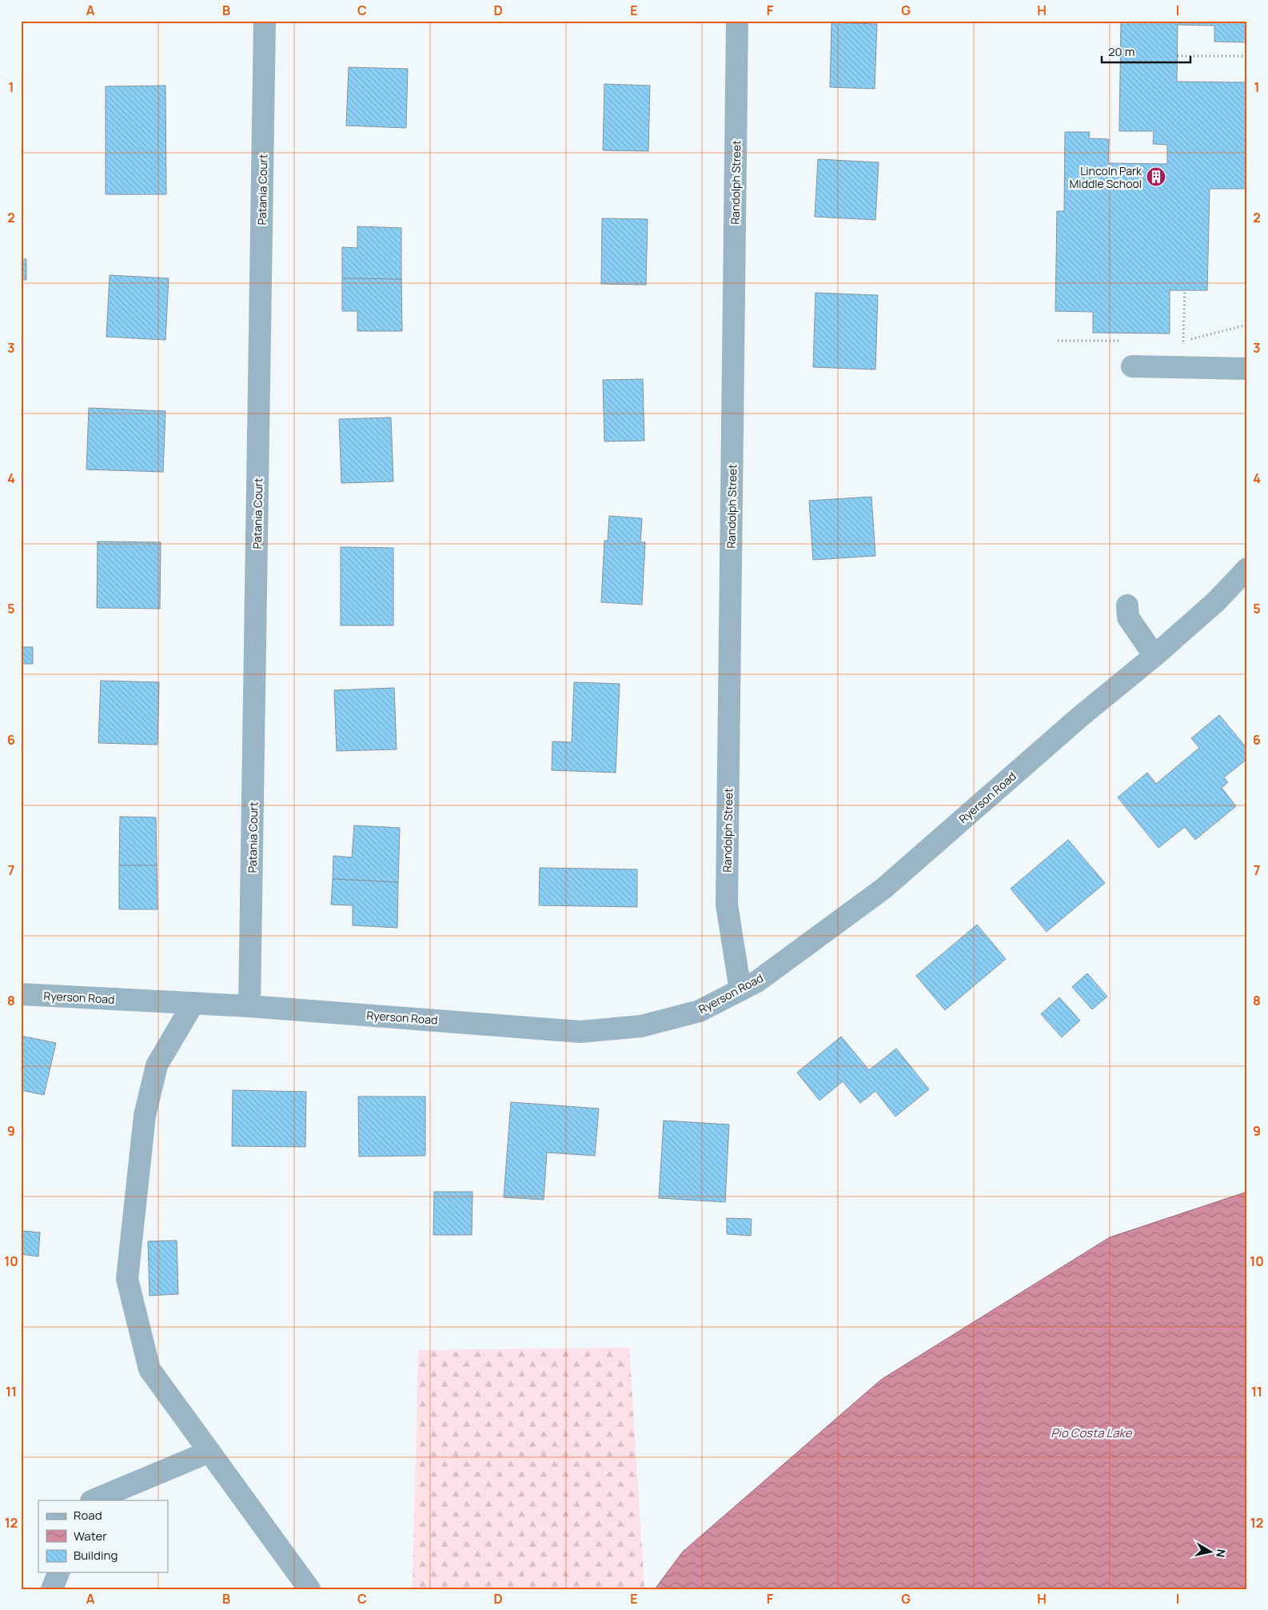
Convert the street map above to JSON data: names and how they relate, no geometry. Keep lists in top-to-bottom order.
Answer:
{
  "streets": {
    "street": ["Randolph Street", "Patania Court", "Ryerson Road"]
  },
  "crossings": [
    ["Randolph Street", "Ryerson Road"],
    ["Patania Court", "Ryerson Road"]
  ],
  "water": ["Pio Costa Lake"],
  "places": {
    "building": ["Lincoln Park Middle School"]
  },
  "legend": ["Road", "Water", "Building"],
  "scale_bar": "20 m",
  "north": "right",
  "grid": {
    "columns": [
      "A",
      "B",
      "C",
      "D",
      "E",
      "F",
      "G",
      "H",
      "I"
    ],
    "rows": [
      "1",
      "2",
      "3",
      "4",
      "5",
      "6",
      "7",
      "8",
      "9",
      "10",
      "11",
      "12"
    ]
  }
}
